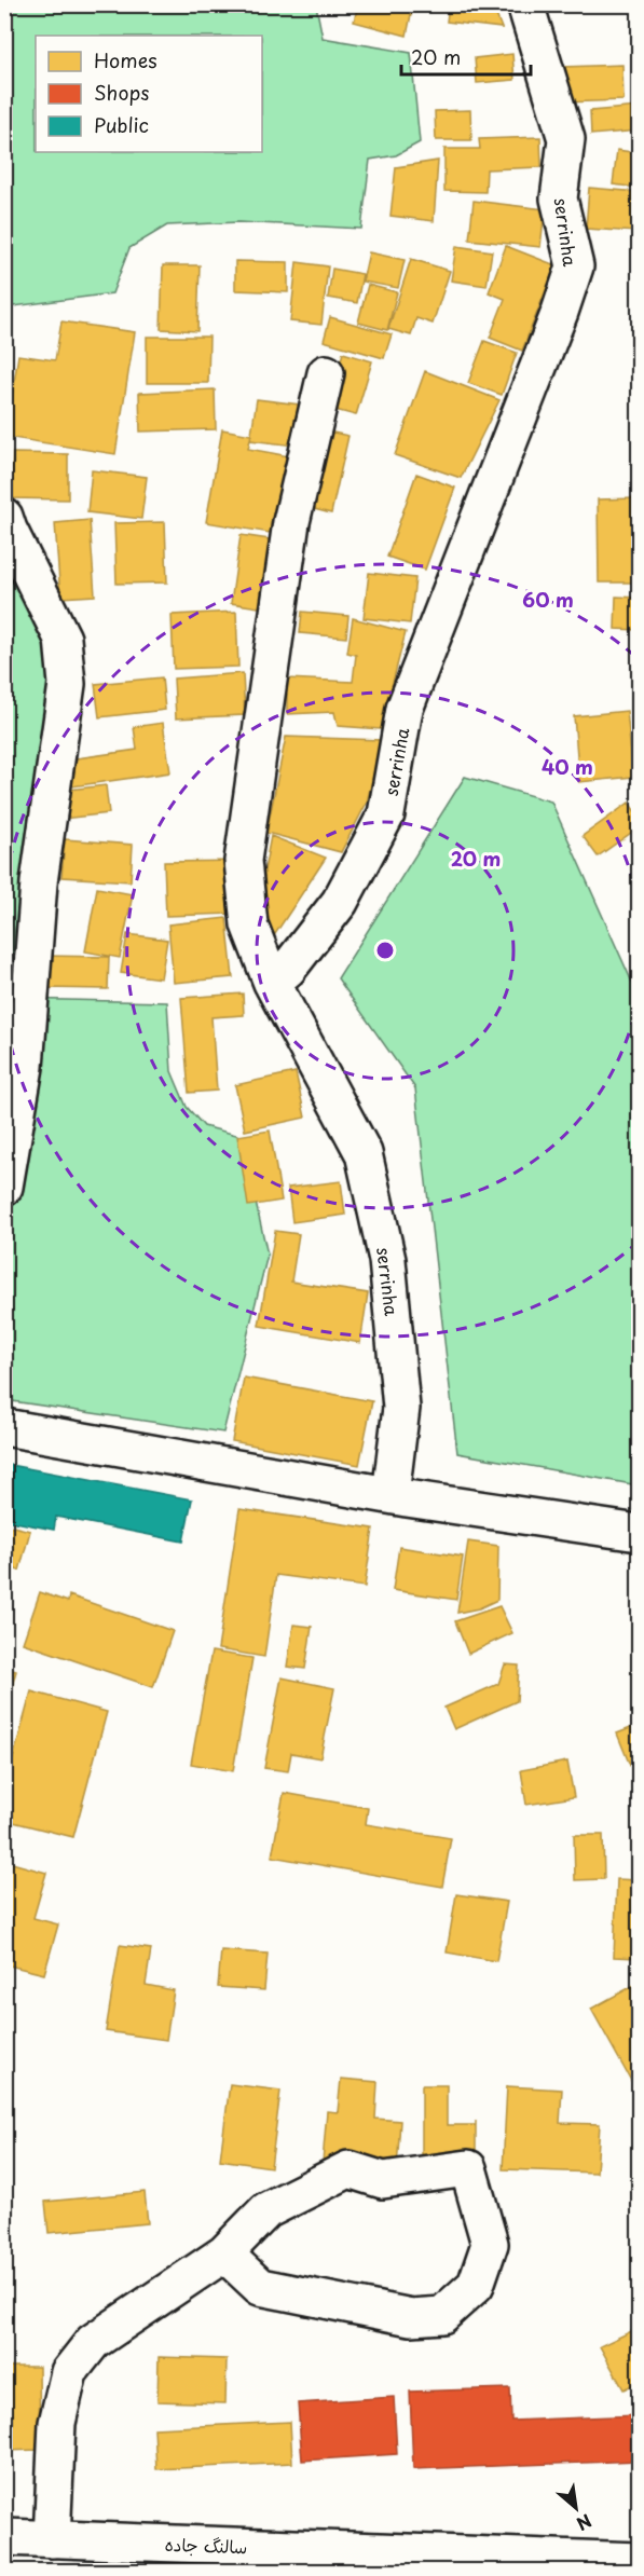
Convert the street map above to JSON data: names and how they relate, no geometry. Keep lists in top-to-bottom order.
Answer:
{
  "streets": {
    "main road": ["serrinha", "سالنگ جاده"]
  },
  "legend": ["Homes", "Shops", "Public"],
  "scale_bar": "20 m",
  "north": "bottom right",
  "rings": ["60 m", "40 m", "20 m"]
}
